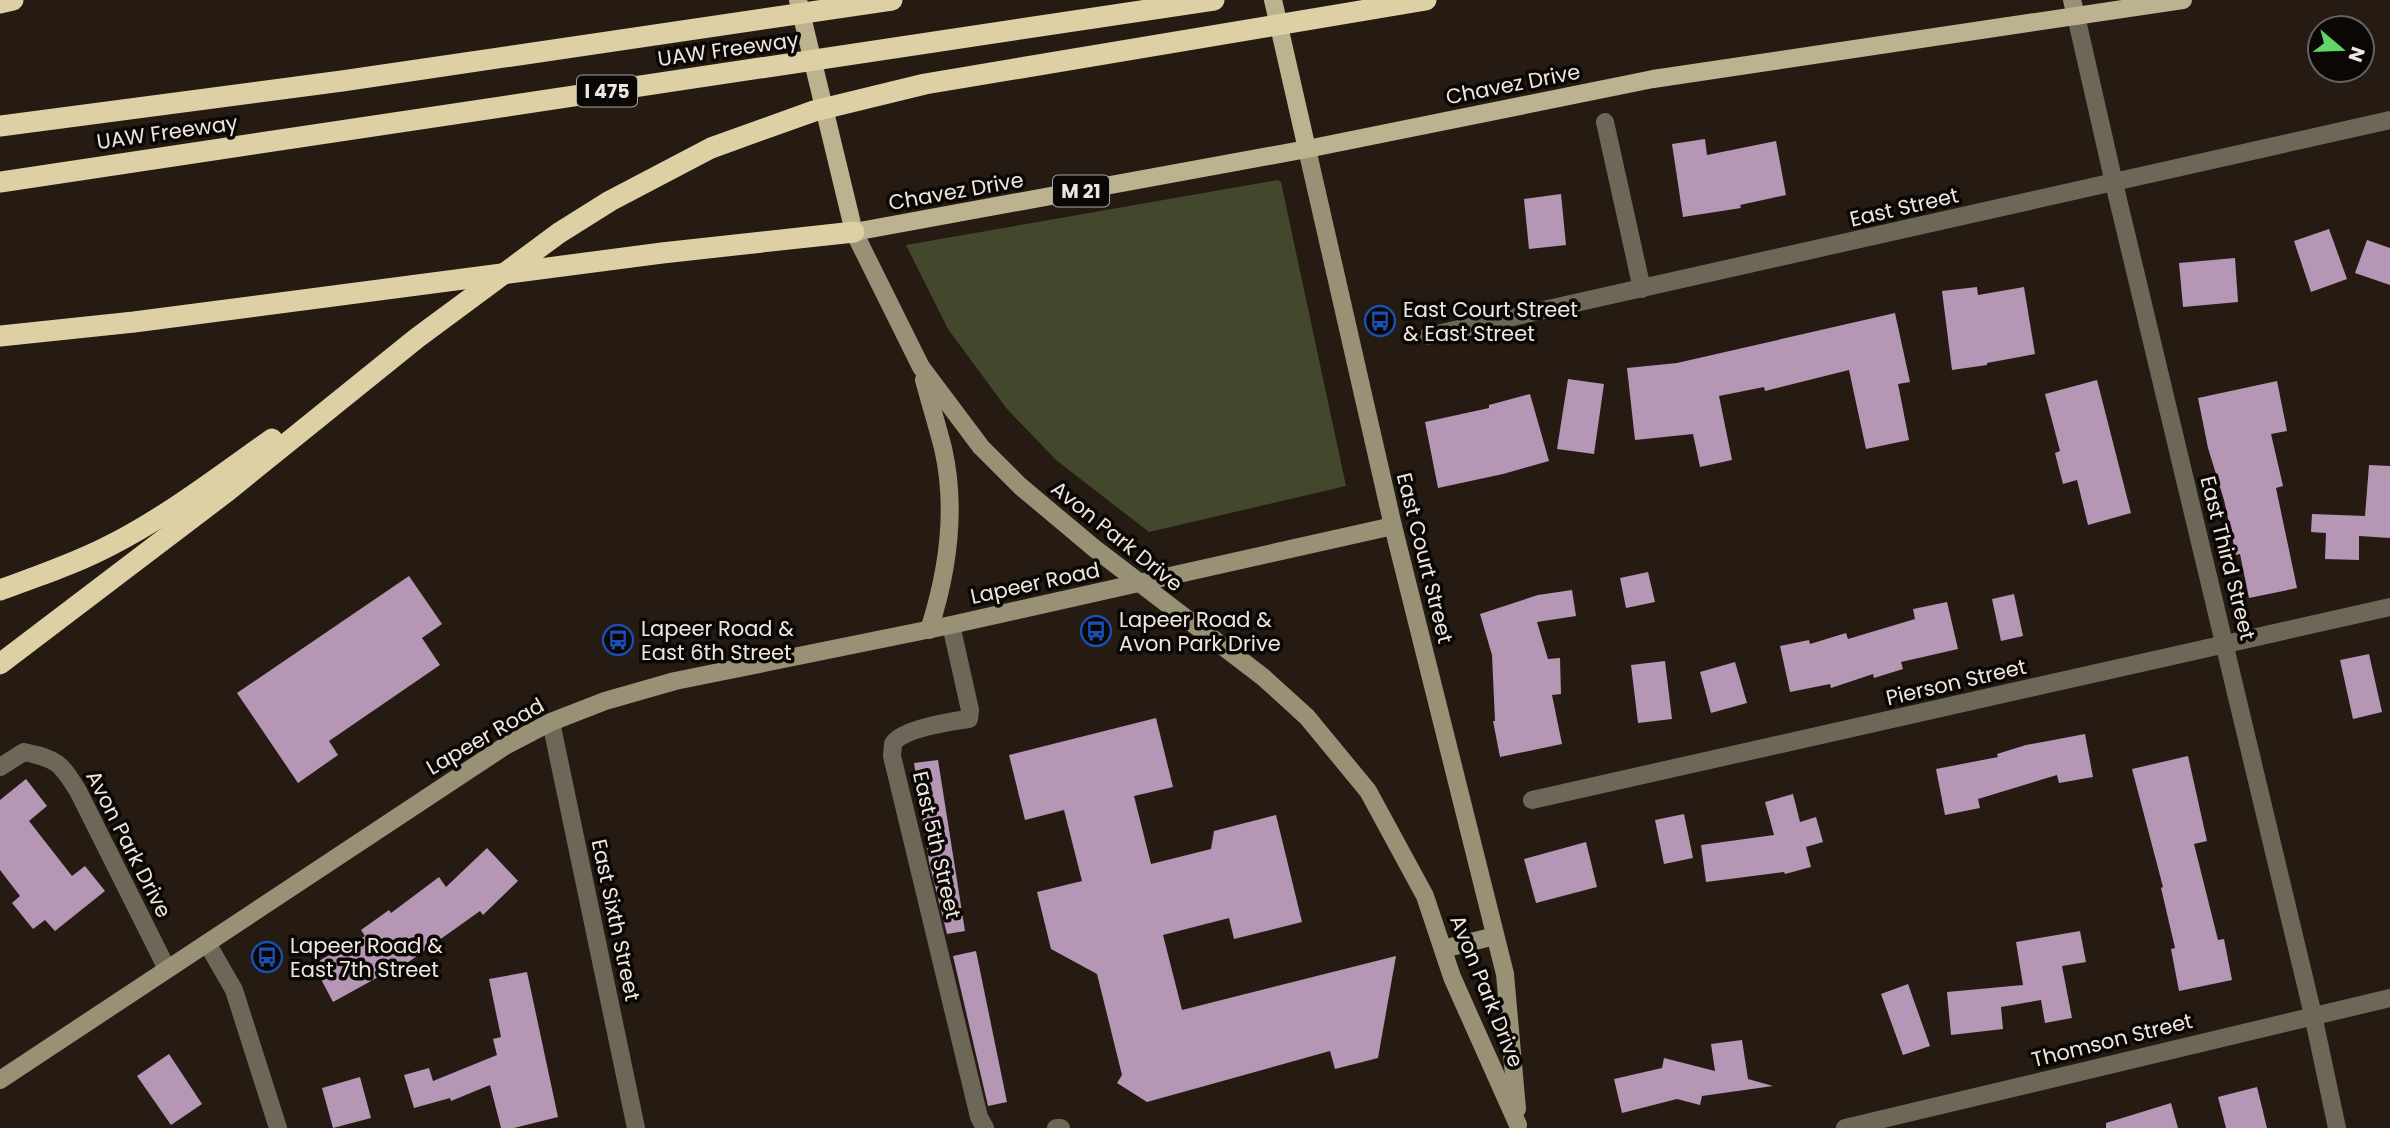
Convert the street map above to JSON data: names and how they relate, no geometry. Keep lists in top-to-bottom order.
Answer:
{
  "streets": {
    "highway": ["UAW Freeway", "I 475"],
    "main road": [
      "Chavez Drive",
      "M 21",
      "Avon Park Drive",
      "East Court Street",
      "Lapeer Road"
    ],
    "street": [
      "East Street",
      "East Third Street",
      "Pierson Street",
      "East 5th Street",
      "East Sixth Street",
      "Thomson Street"
    ]
  },
  "crossings": [
    ["Chavez Drive", "East Court Street"],
    ["Chavez Drive", "East Third Street"],
    ["East Street", "East Third Street"],
    ["Avon Park Drive", "East Court Street"],
    ["Avon Park Drive", "Lapeer Road"],
    ["East Court Street", "Lapeer Road"],
    ["East Third Street", "Pierson Street"],
    ["East Third Street", "Thomson Street"],
    ["Lapeer Road", "East 5th Street"],
    ["Lapeer Road", "East Sixth Street"]
  ],
  "places": {
    "bus stop": [
      "East Court Street & East Street",
      "Lapeer Road & Avon Park Drive",
      "Lapeer Road & East 6th Street",
      "Lapeer Road & East 7th Street"
    ]
  },
  "north": "right"
}
